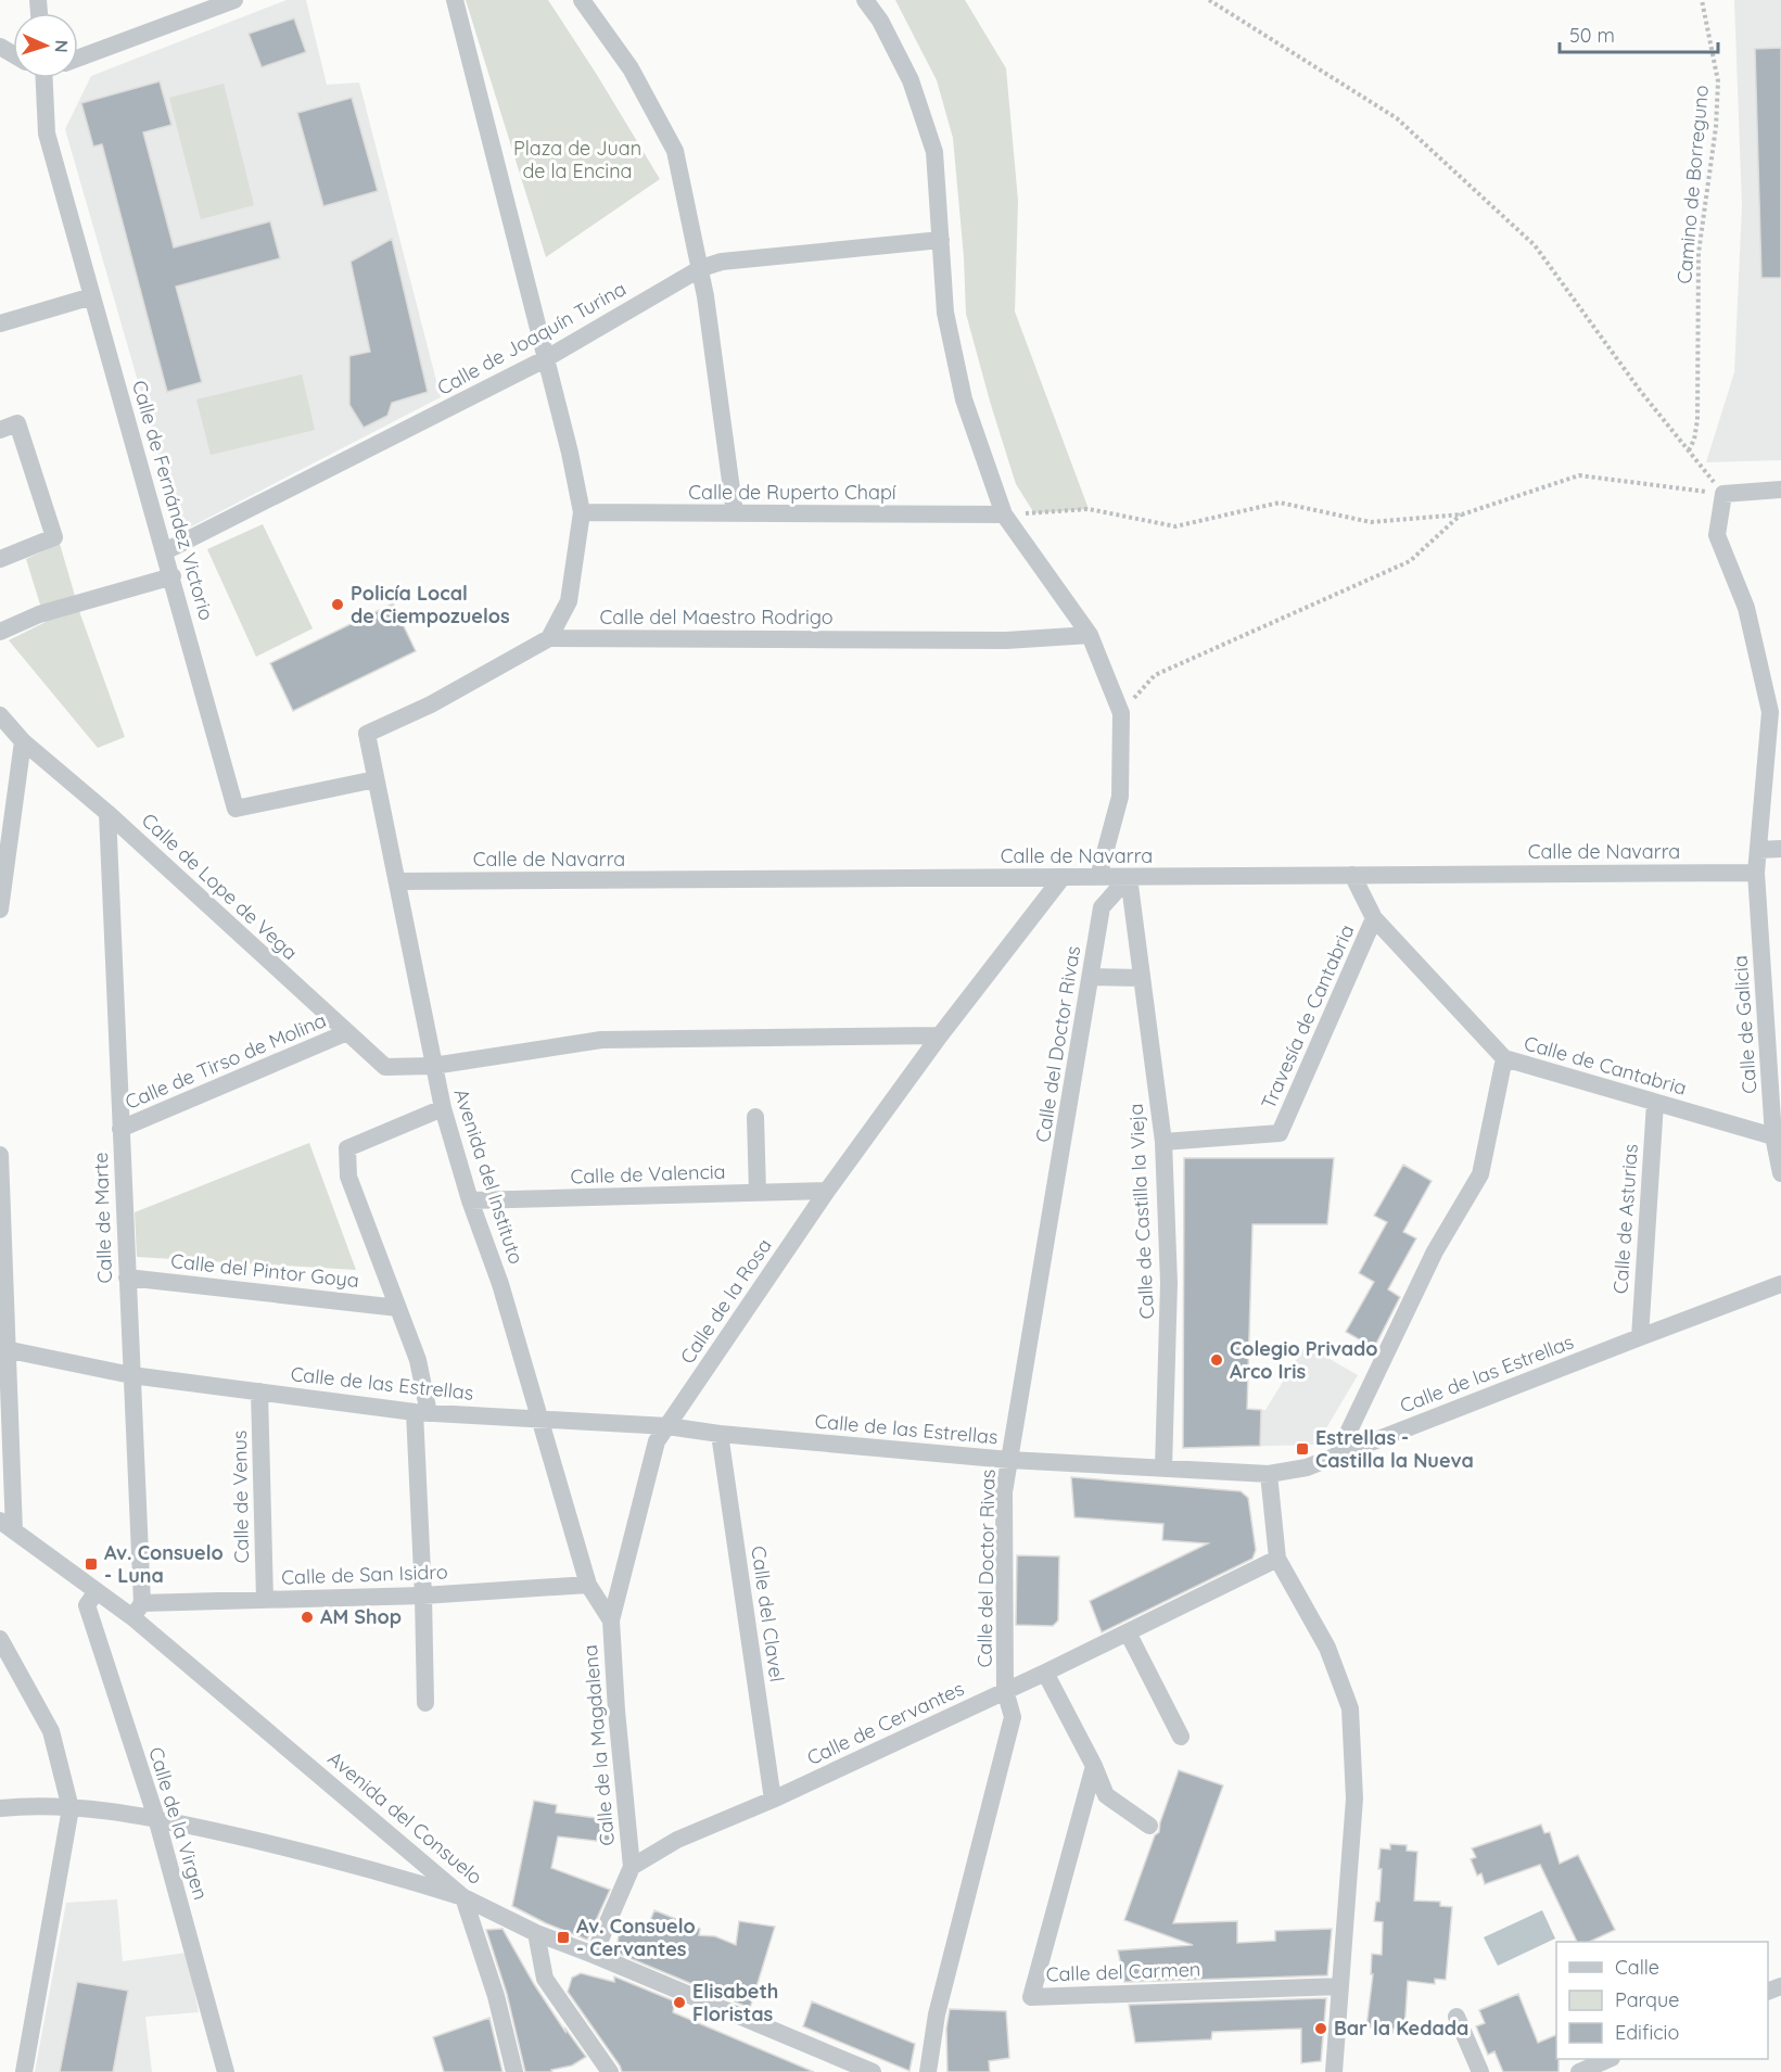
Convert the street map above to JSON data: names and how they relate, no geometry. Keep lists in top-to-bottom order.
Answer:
{
  "streets": {
    "street": [
      "Calle de Joaquín Turina",
      "Calle de Ruperto Chapí",
      "Calle de Fernández Victorio",
      "Calle del Maestro Rodrigo",
      "Calle de Navarra",
      "Calle de Lope de Vega",
      "Travesía de Cantabria",
      "Calle de Galicia",
      "Calle del Doctor Rivas",
      "Calle de Tirso de Molina",
      "Calle de Cantabria",
      "Calle de Valencia",
      "Avenida del Instituto",
      "Calle de Castilla la Vieja",
      "Calle de Marte",
      "Calle de Asturias",
      "Calle del Pintor Goya",
      "Calle de la Rosa",
      "Calle de las Estrellas",
      "Calle de Venus",
      "Calle de San Isidro",
      "Calle del Clavel",
      "Calle de Cervantes",
      "Calle de la Magdalena",
      "Avenida del Consuelo",
      "Calle de la Virgen",
      "Calle del Carmen"
    ],
    "path": ["Camino de Borreguno"]
  },
  "crossings": [
    ["Calle de Joaquín Turina", "Calle de Fernández Victorio"],
    ["Calle de Fernández Victorio", "Avenida del Instituto"],
    ["Calle del Maestro Rodrigo", "Avenida del Instituto"],
    ["Calle de Navarra", "Calle de Galicia"],
    ["Calle de Navarra", "Calle del Doctor Rivas"],
    ["Calle de Navarra", "Calle de Cantabria"],
    ["Calle de Navarra", "Avenida del Instituto"],
    ["Calle de Navarra", "Calle de Castilla la Vieja"],
    ["Calle de Navarra", "Calle de la Rosa"],
    ["Calle de Lope de Vega", "Calle de Tirso de Molina"],
    ["Calle de Lope de Vega", "Avenida del Instituto"],
    ["Calle de Lope de Vega", "Calle de Marte"],
    ["Travesía de Cantabria", "Calle de Cantabria"],
    ["Travesía de Cantabria", "Calle de Castilla la Vieja"],
    ["Calle de Galicia", "Calle de Cantabria"],
    ["Calle del Doctor Rivas", "Calle de Castilla la Vieja"],
    ["Calle del Doctor Rivas", "Calle de las Estrellas"],
    ["Calle del Doctor Rivas", "Calle de Cervantes"],
    ["Calle de Tirso de Molina", "Calle de Marte"],
    ["Calle de Cantabria", "Calle de Asturias"],
    ["Calle de Valencia", "Avenida del Instituto"],
    ["Calle de Valencia", "Calle de la Rosa"],
    ["Avenida del Instituto", "Calle del Pintor Goya"],
    ["Avenida del Instituto", "Calle de la Rosa"],
    ["Avenida del Instituto", "Calle de las Estrellas"],
    ["Avenida del Instituto", "Calle de San Isidro"],
    ["Avenida del Instituto", "Calle de la Magdalena"],
    ["Calle de Castilla la Vieja", "Calle de las Estrellas"],
    ["Calle de Marte", "Calle del Pintor Goya"],
    ["Calle de Marte", "Calle de las Estrellas"],
    ["Calle de Marte", "Calle de San Isidro"],
    ["Calle de Marte", "Avenida del Consuelo"],
    ["Calle de Asturias", "Calle de las Estrellas"],
    ["Calle del Pintor Goya", "Calle de las Estrellas"],
    ["Calle del Pintor Goya", "Calle de San Isidro"],
    ["Calle de la Rosa", "Calle de las Estrellas"],
    ["Calle de la Rosa", "Calle de la Magdalena"],
    ["Calle de las Estrellas", "Calle de Venus"],
    ["Calle de las Estrellas", "Calle del Clavel"],
    ["Calle de Venus", "Calle de San Isidro"],
    ["Calle de San Isidro", "Avenida del Consuelo"],
    ["Calle del Clavel", "Calle de Cervantes"],
    ["Calle de Cervantes", "Calle de la Magdalena"],
    ["Avenida del Consuelo", "Calle de la Virgen"]
  ],
  "parks": ["Plaza de Juan de la Encina"],
  "places": {
    "other": [
      "Policía Local de Ciempozuelos",
      "Colegio Privado Arco Iris",
      "AM Shop",
      "Elisabeth Floristas",
      "Bar la Kedada"
    ],
    "transit": ["Estrellas - Castilla la Nueva", "Av. Consuelo - Luna", "Av. Consuelo - Cervantes"]
  },
  "legend": ["Calle", "Parque", "Edificio"],
  "scale_bar": "50 m",
  "north": "right"
}
